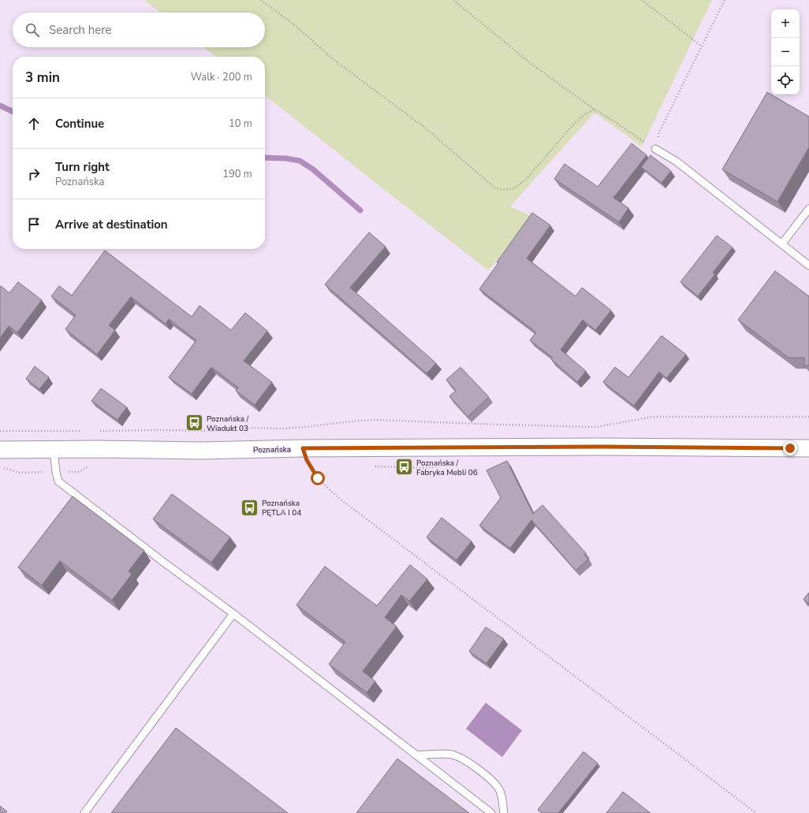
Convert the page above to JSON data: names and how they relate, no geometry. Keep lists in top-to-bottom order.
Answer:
{
  "streets": {
    "street": ["Poznańska"]
  },
  "places": {
    "bus stop": ["Poznańska / Wiadukt 03", "Poznańska / Fabryka Mebli 06", "Poznańska PĘTLA I 04"]
  },
  "page": {
    "map_buttons": ["+", "−"],
    "search": "Search here",
    "heading": ["3 min", "Walk · 200 m"],
    "list": [
      ["Continue", "10 m"],
      ["Turn right", "Poznańska", "190 m"],
      "Arrive at destination"
    ]
  }
}
